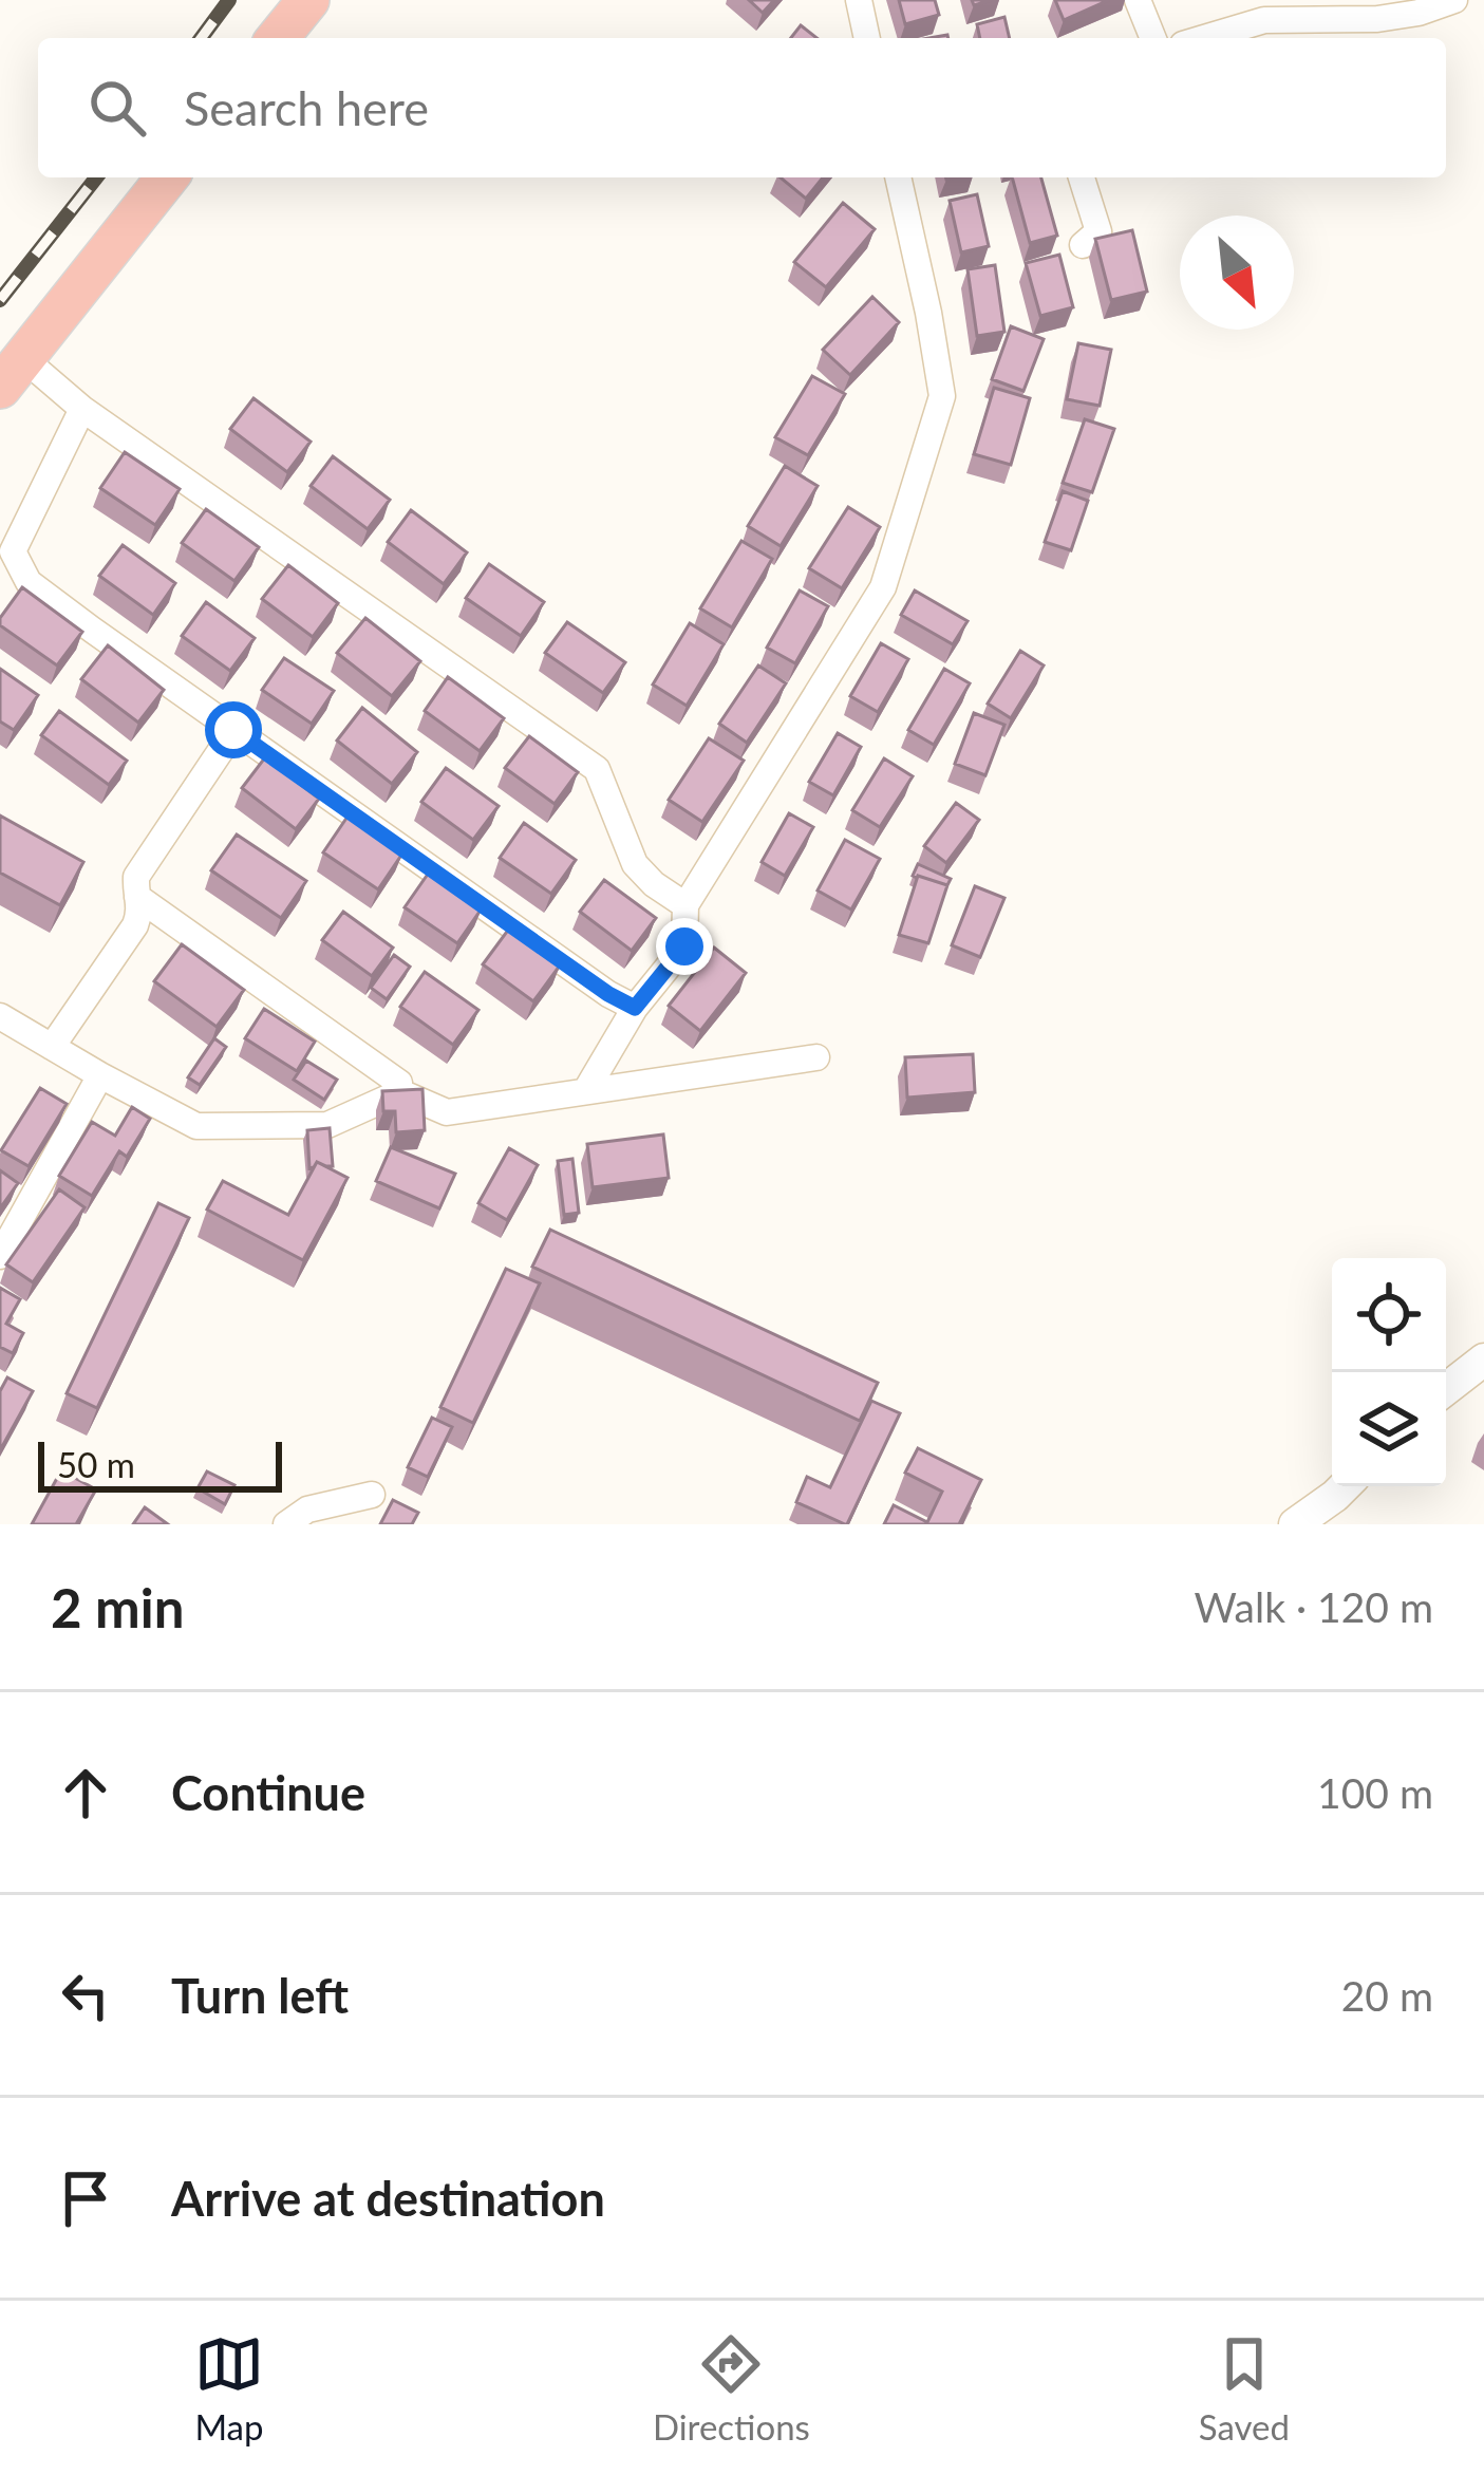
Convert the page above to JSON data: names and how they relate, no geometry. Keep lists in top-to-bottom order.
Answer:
{
  "scale_bar": "50 m",
  "north": "bottom right",
  "page": {
    "search": "Search here",
    "scale": "50 m",
    "heading": ["2 min", "Walk · 120 m"],
    "list": [
      ["Continue", "100 m"],
      ["Turn left", "20 m"],
      "Arrive at destination"
    ],
    "nav": ["Map", "Directions", "Saved"]
  }
}
